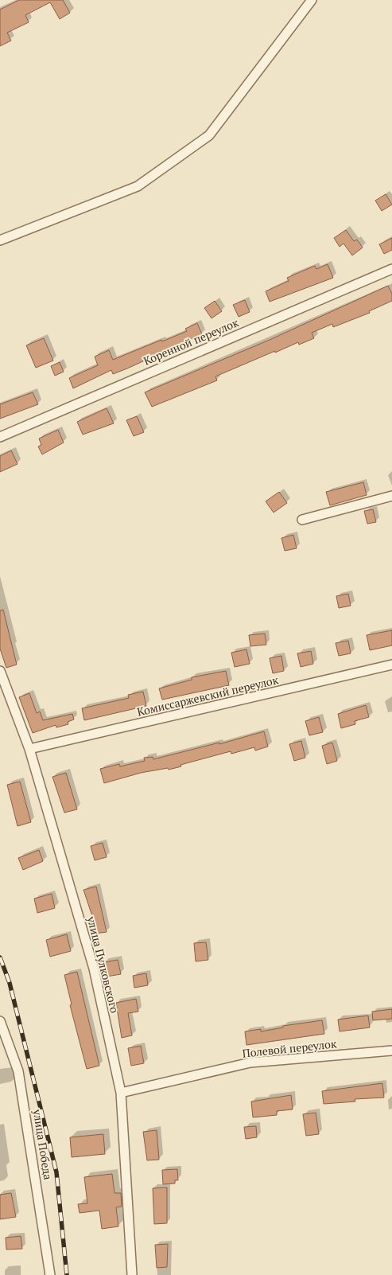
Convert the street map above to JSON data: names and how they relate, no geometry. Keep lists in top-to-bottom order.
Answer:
{
  "streets": {
    "street": [
      "Коренной переулок",
      "Комиссаржевский переулок",
      "улица Пулковского",
      "Полевой переулок",
      "улица Победа"
    ]
  },
  "crossings": [
    ["Комиссаржевский переулок", "улица Пулковского"],
    ["улица Пулковского", "Полевой переулок"]
  ]
}
